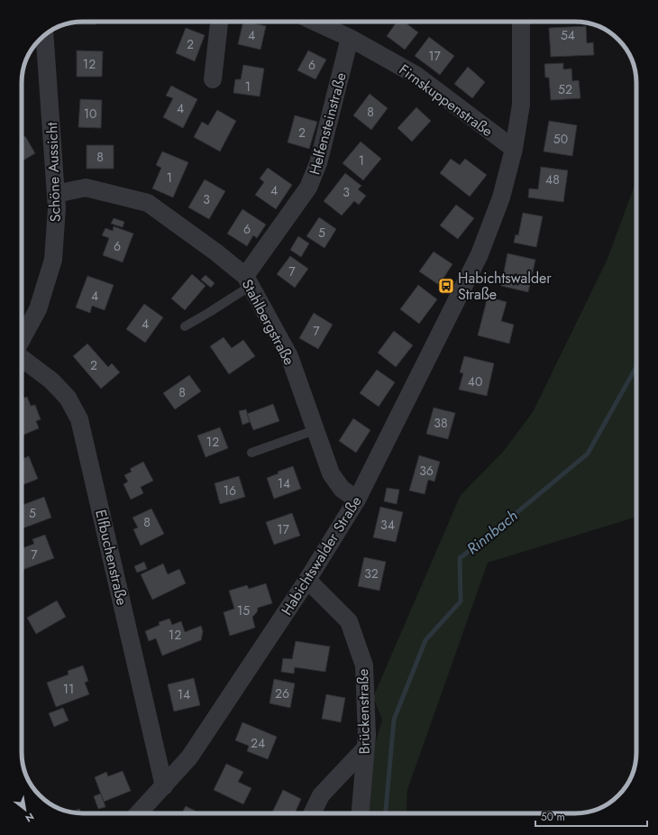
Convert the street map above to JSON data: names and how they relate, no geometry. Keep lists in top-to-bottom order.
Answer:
{
  "streets": {
    "street": [
      "Firnskuppenstraße",
      "Helfensteinstraße",
      "Schöne Aussicht",
      "Stahlbergstraße",
      "Habichtswalder Straße",
      "Elfbuchenstraße",
      "Brückenstraße"
    ]
  },
  "crossings": [
    ["Firnskuppenstraße", "Helfensteinstraße"],
    ["Firnskuppenstraße", "Habichtswalder Straße"],
    ["Helfensteinstraße", "Stahlbergstraße"],
    ["Schöne Aussicht", "Stahlbergstraße"],
    ["Stahlbergstraße", "Habichtswalder Straße"],
    ["Habichtswalder Straße", "Elfbuchenstraße"],
    ["Habichtswalder Straße", "Brückenstraße"]
  ],
  "water": ["Rinnbach"],
  "places": {
    "bus stop": ["Habichtswalder Straße"]
  },
  "house_numbers": [
    "4",
    "54",
    "2",
    "17",
    "12",
    "6",
    "1",
    "52",
    "4",
    "8",
    "10",
    "2",
    "50",
    "8",
    "1",
    "1",
    "48",
    "4",
    "3",
    "3",
    "6",
    "5",
    "6",
    "7",
    "4",
    "4",
    "7",
    "2",
    "40",
    "8",
    "38",
    "12",
    "36",
    "14",
    "16",
    "5",
    "8",
    "34",
    "17",
    "7",
    "32",
    "15",
    "12",
    "11",
    "26",
    "14",
    "24"
  ],
  "scale_bar": "50 m",
  "north": "bottom right"
}
